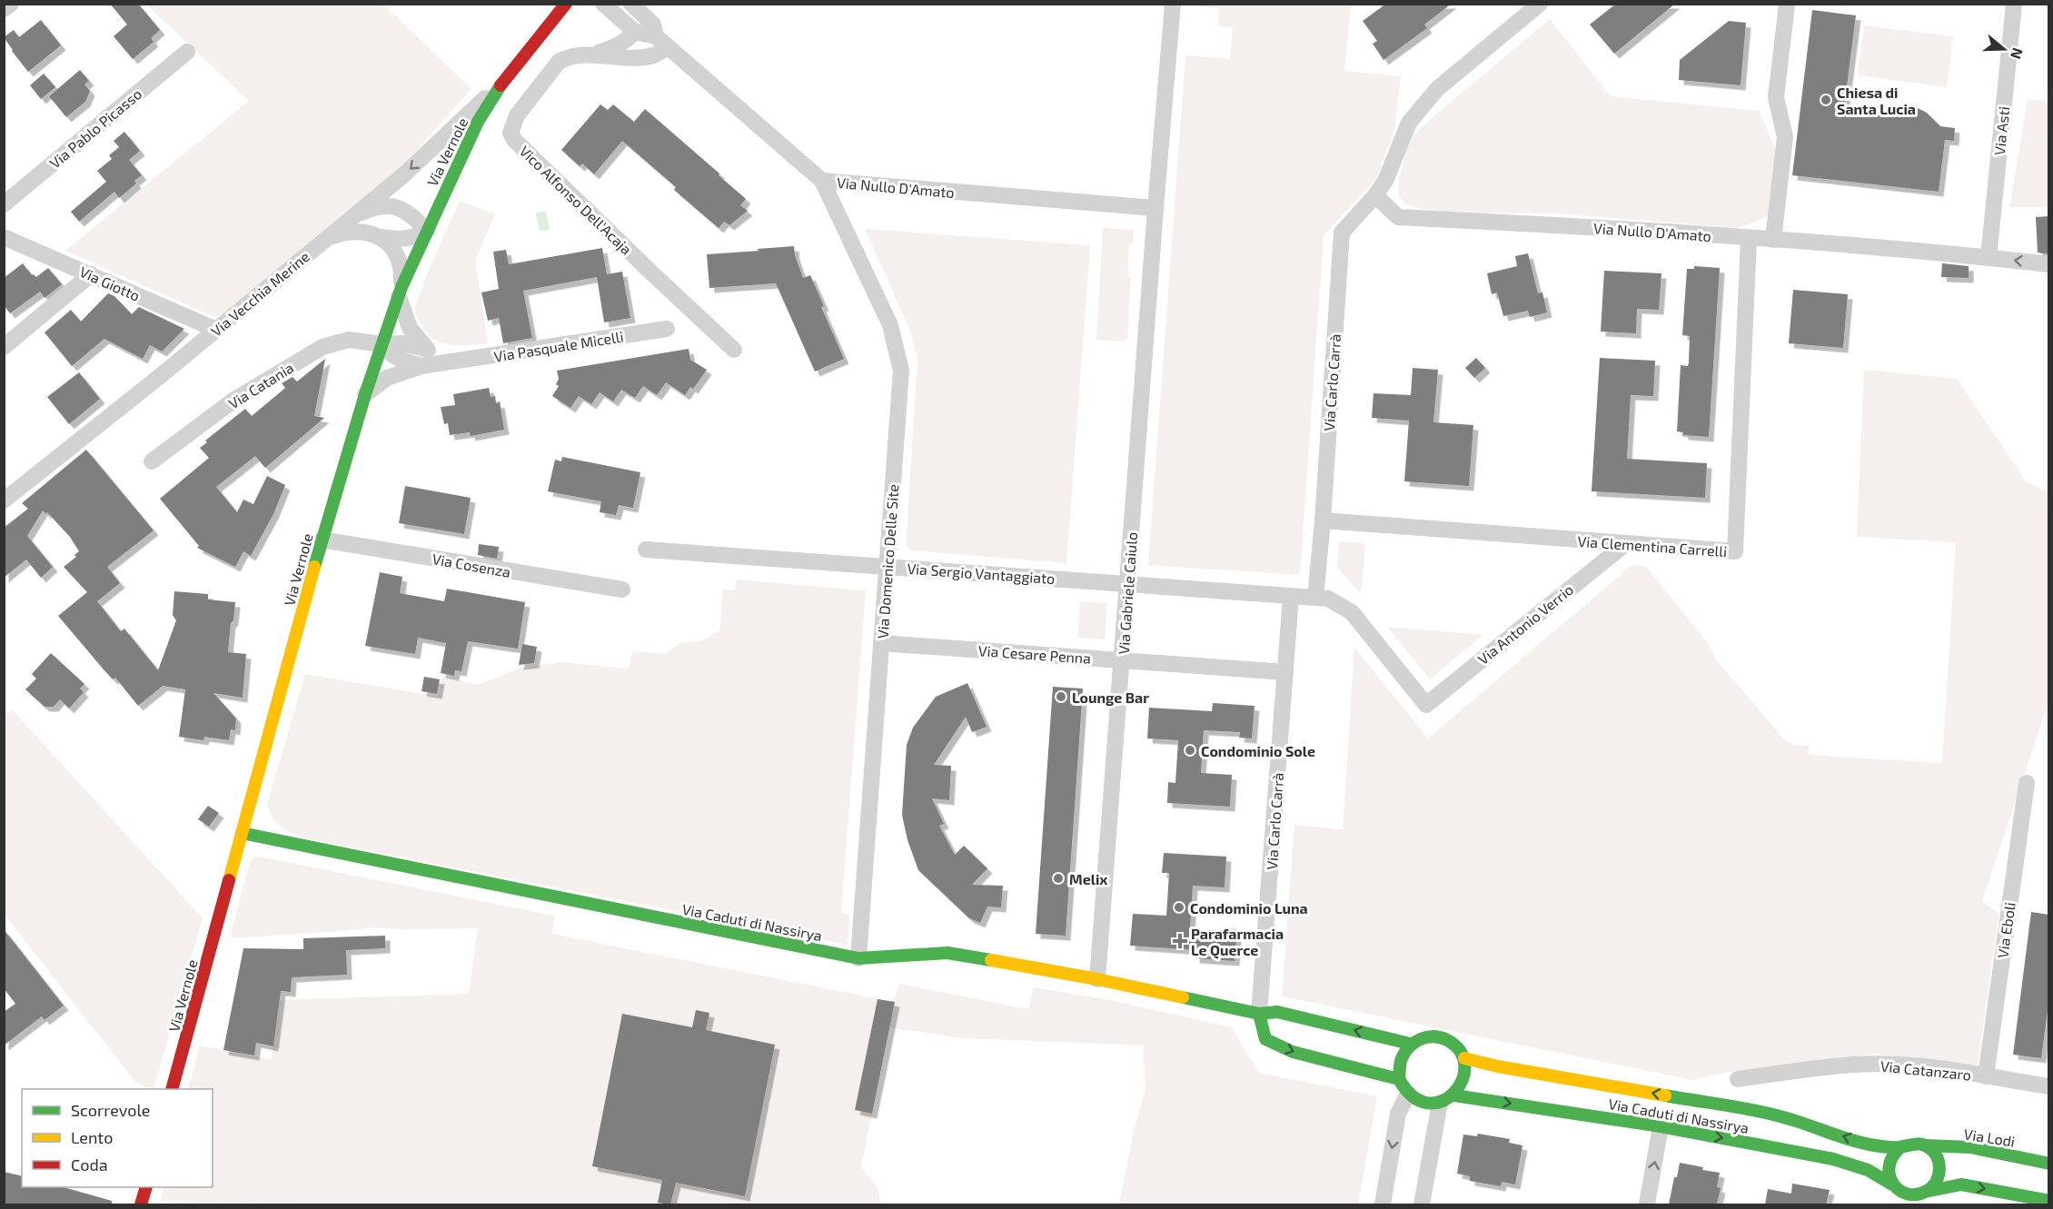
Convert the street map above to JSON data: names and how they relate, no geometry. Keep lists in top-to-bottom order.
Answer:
{
  "streets": {
    "street": [
      "Via Pablo Picasso",
      "Via Asti",
      "Via Vernole",
      "Via Nullo D'Amato",
      "Vico Alfonso Dell'Acaja",
      "Via Giotto",
      "Via Vecchia Merine",
      "Via Pasquale Micelli",
      "Via Carlo Carrà",
      "Via Catania",
      "Via Clementina Carrelli",
      "Via Domenico Delle Site",
      "Via Cosenza",
      "Via Sergio Vantaggiato",
      "Via Gabriele Caiulo",
      "Via Antonio Verrio",
      "Via Cesare Penna",
      "Via Caduti di Nassirya",
      "Via Eboli",
      "Via Catanzaro",
      "Via Lodi"
    ]
  },
  "crossings": [
    ["Via Asti", "Via Nullo D'Amato"],
    ["Via Vernole", "Via Vecchia Merine"],
    ["Via Vernole", "Via Pasquale Micelli"],
    ["Via Vernole", "Via Catania"],
    ["Via Vernole", "Via Cosenza"],
    ["Via Vernole", "Via Caduti di Nassirya"],
    ["Via Nullo D'Amato", "Vico Alfonso Dell'Acaja"],
    ["Via Nullo D'Amato", "Via Carlo Carrà"],
    ["Via Nullo D'Amato", "Via Clementina Carrelli"],
    ["Via Nullo D'Amato", "Via Domenico Delle Site"],
    ["Via Nullo D'Amato", "Via Gabriele Caiulo"],
    ["Via Giotto", "Via Vecchia Merine"],
    ["Via Pasquale Micelli", "Via Catania"],
    ["Via Carlo Carrà", "Via Clementina Carrelli"],
    ["Via Carlo Carrà", "Via Sergio Vantaggiato"],
    ["Via Carlo Carrà", "Via Cesare Penna"],
    ["Via Carlo Carrà", "Via Caduti di Nassirya"],
    ["Via Clementina Carrelli", "Via Antonio Verrio"],
    ["Via Domenico Delle Site", "Via Sergio Vantaggiato"],
    ["Via Domenico Delle Site", "Via Cesare Penna"],
    ["Via Domenico Delle Site", "Via Caduti di Nassirya"],
    ["Via Sergio Vantaggiato", "Via Gabriele Caiulo"],
    ["Via Sergio Vantaggiato", "Via Antonio Verrio"],
    ["Via Gabriele Caiulo", "Via Cesare Penna"],
    ["Via Gabriele Caiulo", "Via Caduti di Nassirya"],
    ["Via Caduti di Nassirya", "Via Lodi"],
    ["Via Eboli", "Via Catanzaro"]
  ],
  "places": {
    "other": [
      "Chiesa di Santa Lucia",
      "Lounge Bar",
      "Condominio Sole",
      "Melix",
      "Condominio Luna"
    ],
    "health": ["Parafarmacia Le Querce"]
  },
  "legend": ["Scorrevole", "Lento", "Coda"],
  "north": "right"
}
